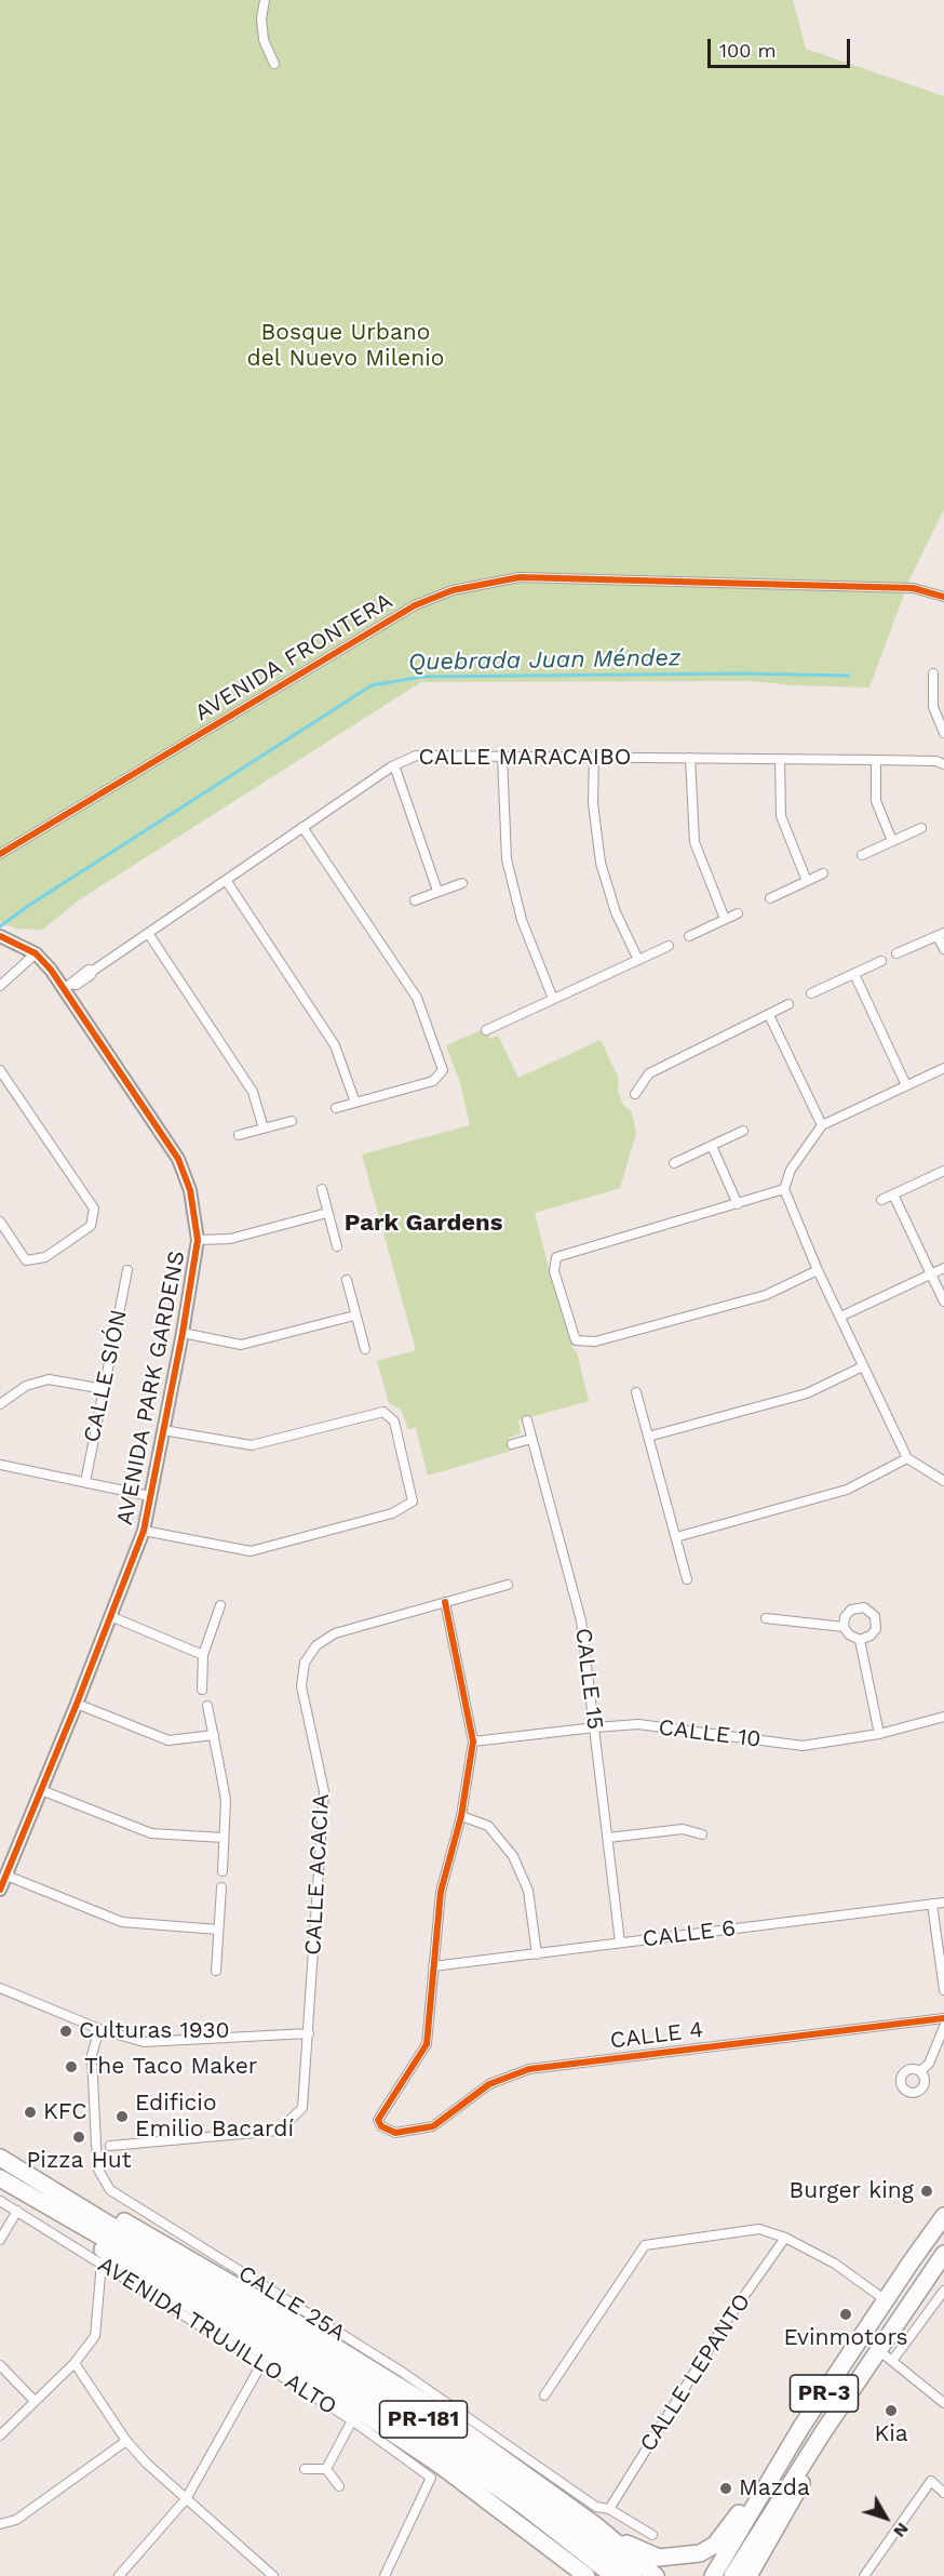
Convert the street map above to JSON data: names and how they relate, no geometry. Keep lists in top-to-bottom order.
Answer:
{
  "streets": {
    "highway": ["PR-3", "PR-181"],
    "street": [
      "AVENIDA FRONTERA",
      "CALLE MARACAIBO",
      "CALLE SIÓN",
      "AVENIDA PARK GARDENS",
      "CALLE 15",
      "CALLE 10",
      "CALLE ACACIA",
      "CALLE 6",
      "CALLE 4",
      "CALLE 25A",
      "AVENIDA TRUJILLO ALTO",
      "CALLE LEPANTO"
    ]
  },
  "crossings": [
    ["CALLE MARACAIBO", "AVENIDA PARK GARDENS"],
    ["CALLE 15", "CALLE 10"],
    ["CALLE 15", "CALLE 6"],
    ["CALLE 6", "CALLE 4"],
    ["CALLE 25A", "CALLE LEPANTO"]
  ],
  "districts": ["Park Gardens"],
  "water": ["Quebrada Juan Méndez"],
  "parks": ["Bosque Urbano del Nuevo Milenio"],
  "places": [
    "Culturas 1930",
    "The Taco Maker",
    "KFC",
    "Edificio Emilio Bacardí",
    "Pizza Hut",
    "Burger king",
    "Evinmotors",
    "Kia",
    "Mazda"
  ],
  "scale_bar": "100 m",
  "north": "bottom right"
}
